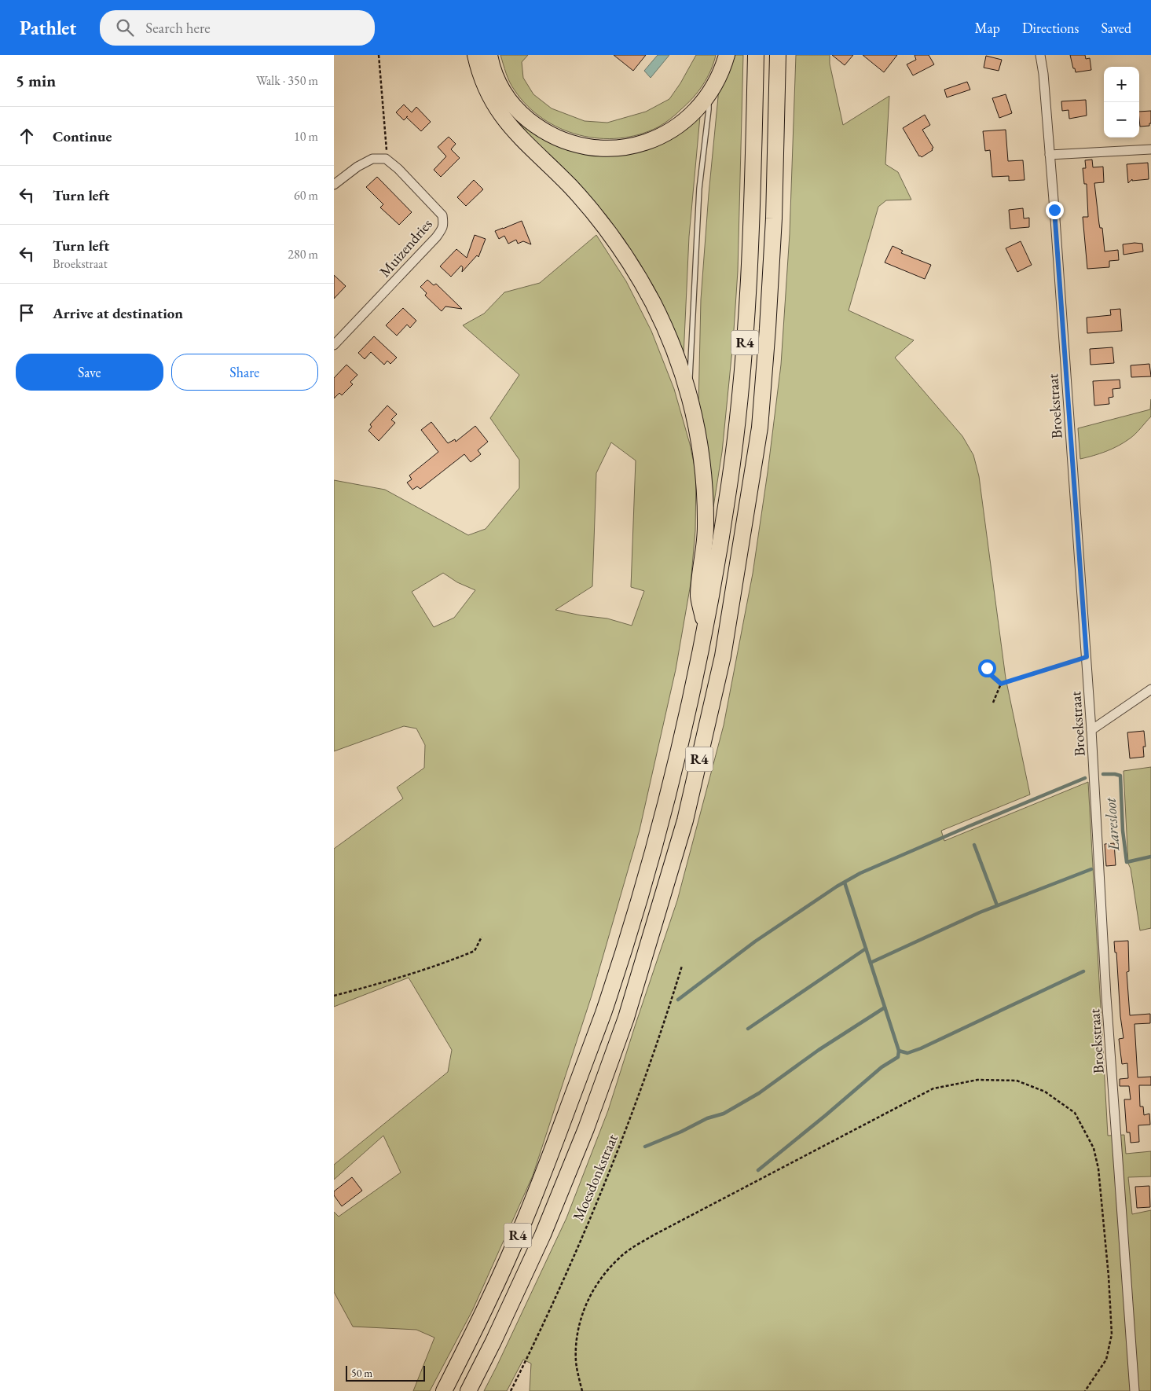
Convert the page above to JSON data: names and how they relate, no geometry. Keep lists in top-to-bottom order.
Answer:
{
  "streets": {
    "highway": ["R4"],
    "street": ["Muizendries", "Broekstraat"],
    "path": ["Moesdonkstraat"]
  },
  "water": ["Laresloot"],
  "scale_bar": "50 m",
  "page": {
    "header": "Pathlet",
    "search": "Search here",
    "nav": ["Map", "Directions", "Saved"],
    "heading": ["5 min", "Walk · 350 m"],
    "map_buttons": ["+", "−"],
    "list": [
      ["Continue", "10 m"],
      ["Turn left", "60 m"],
      ["Turn left", "Broekstraat", "280 m"],
      "Arrive at destination"
    ],
    "buttons": ["Save", "Share"],
    "scale": "50 m"
  }
}
